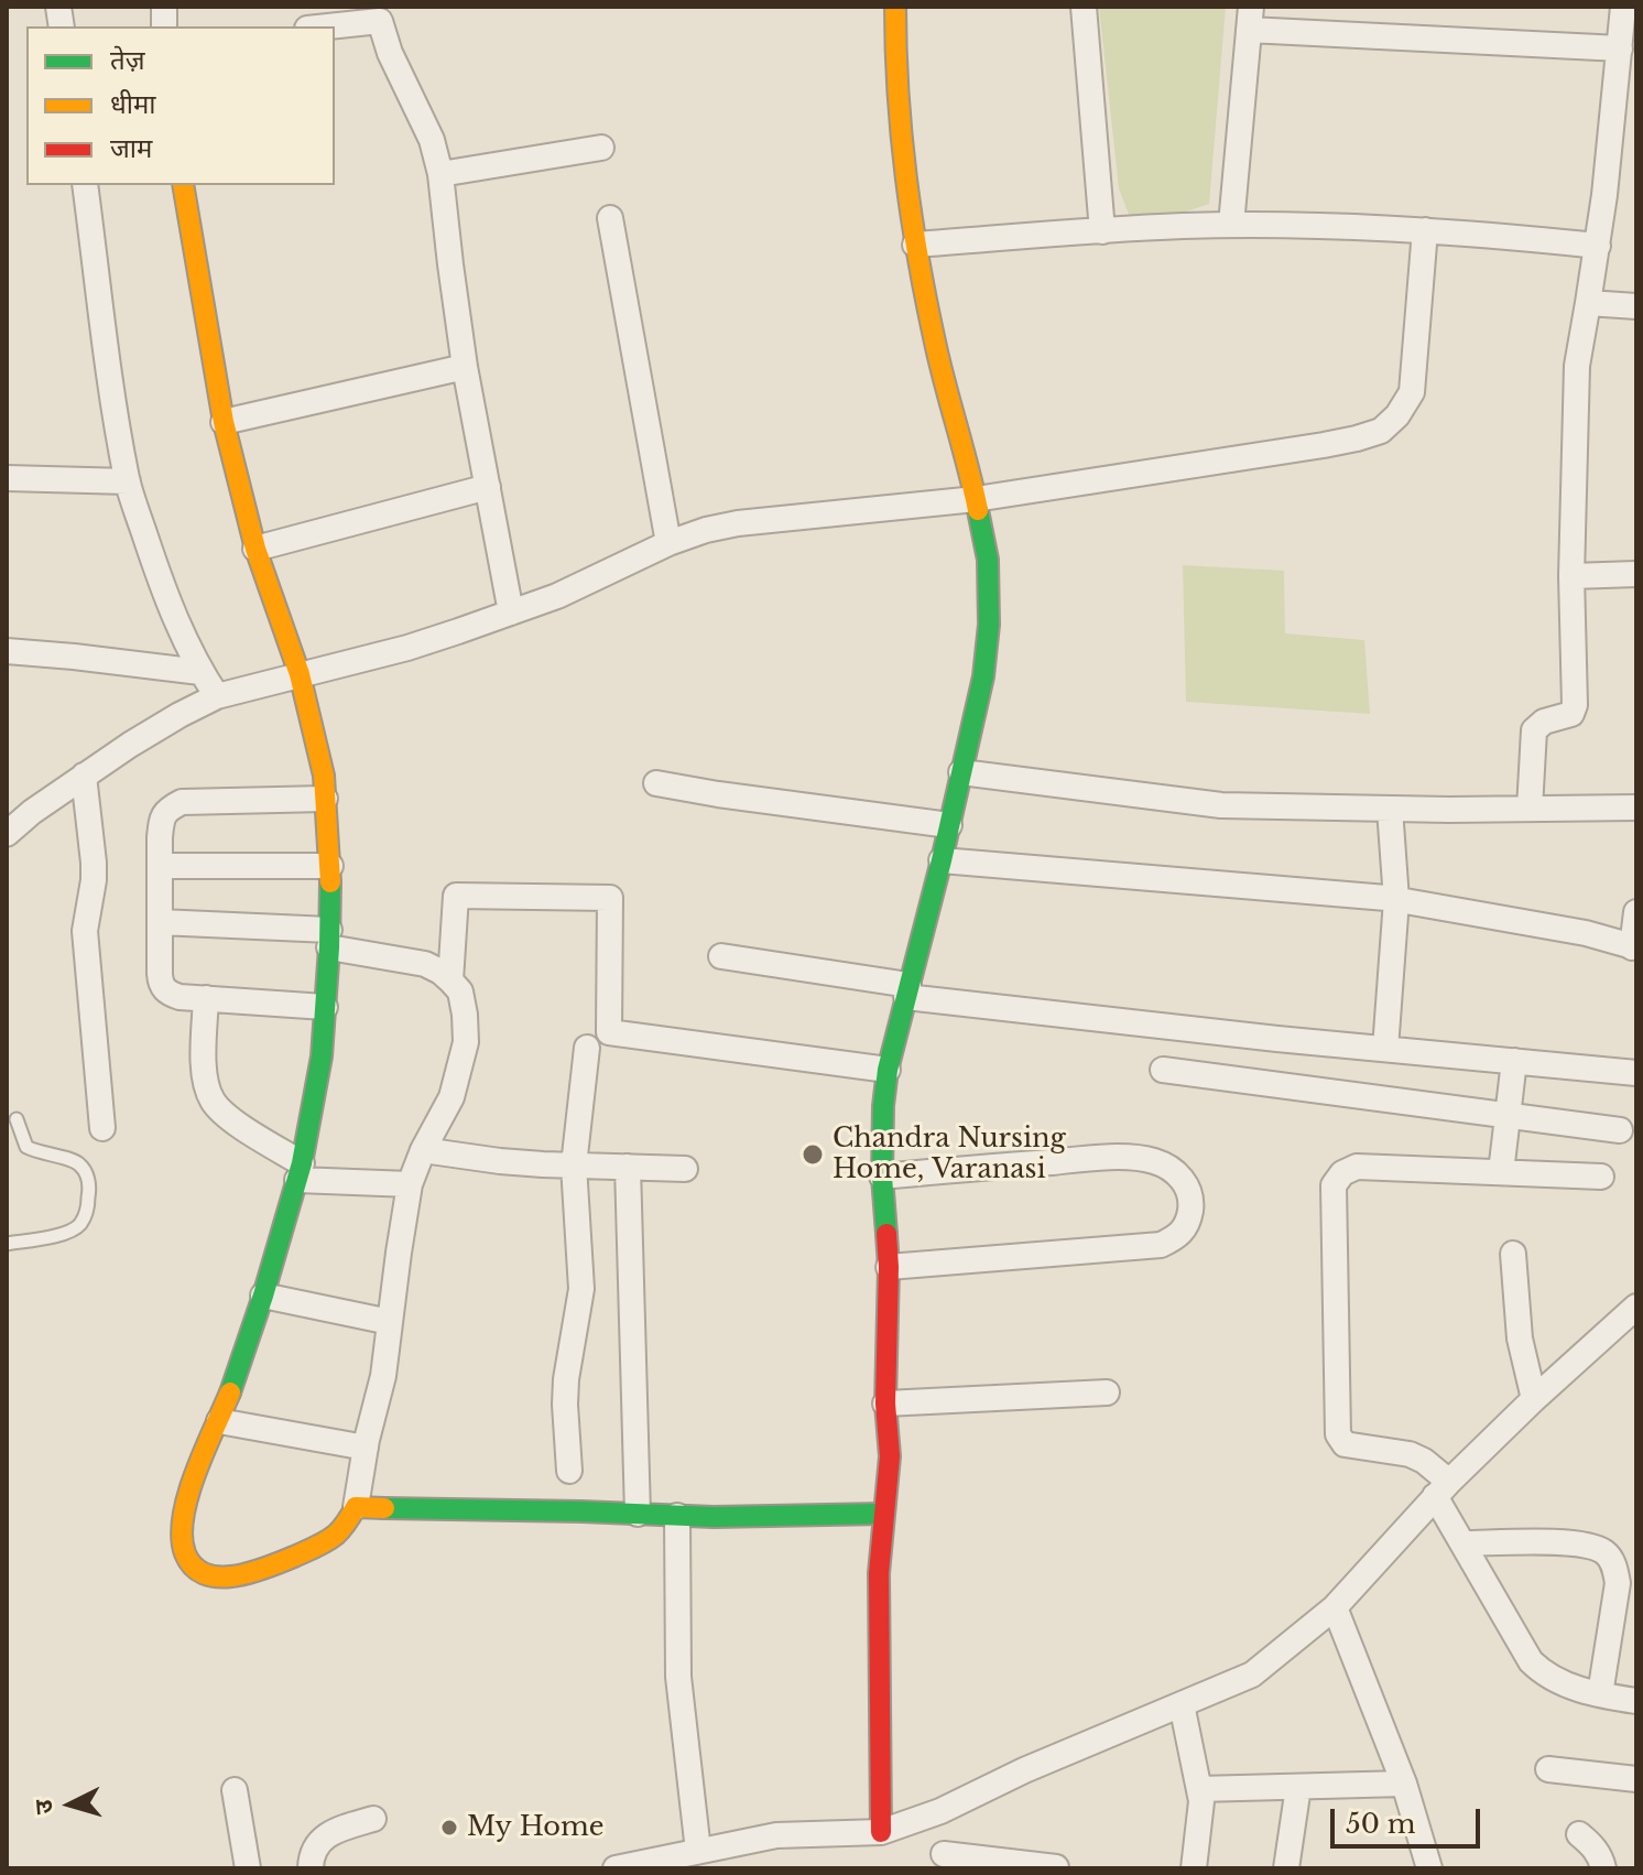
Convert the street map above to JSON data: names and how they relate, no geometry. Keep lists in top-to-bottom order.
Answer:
{
  "places": ["Chandra Nursing Home, Varanasi", "My Home"],
  "legend": ["तेज़", "धीमा", "जाम"],
  "scale_bar": "50 m",
  "north": "left"
}
